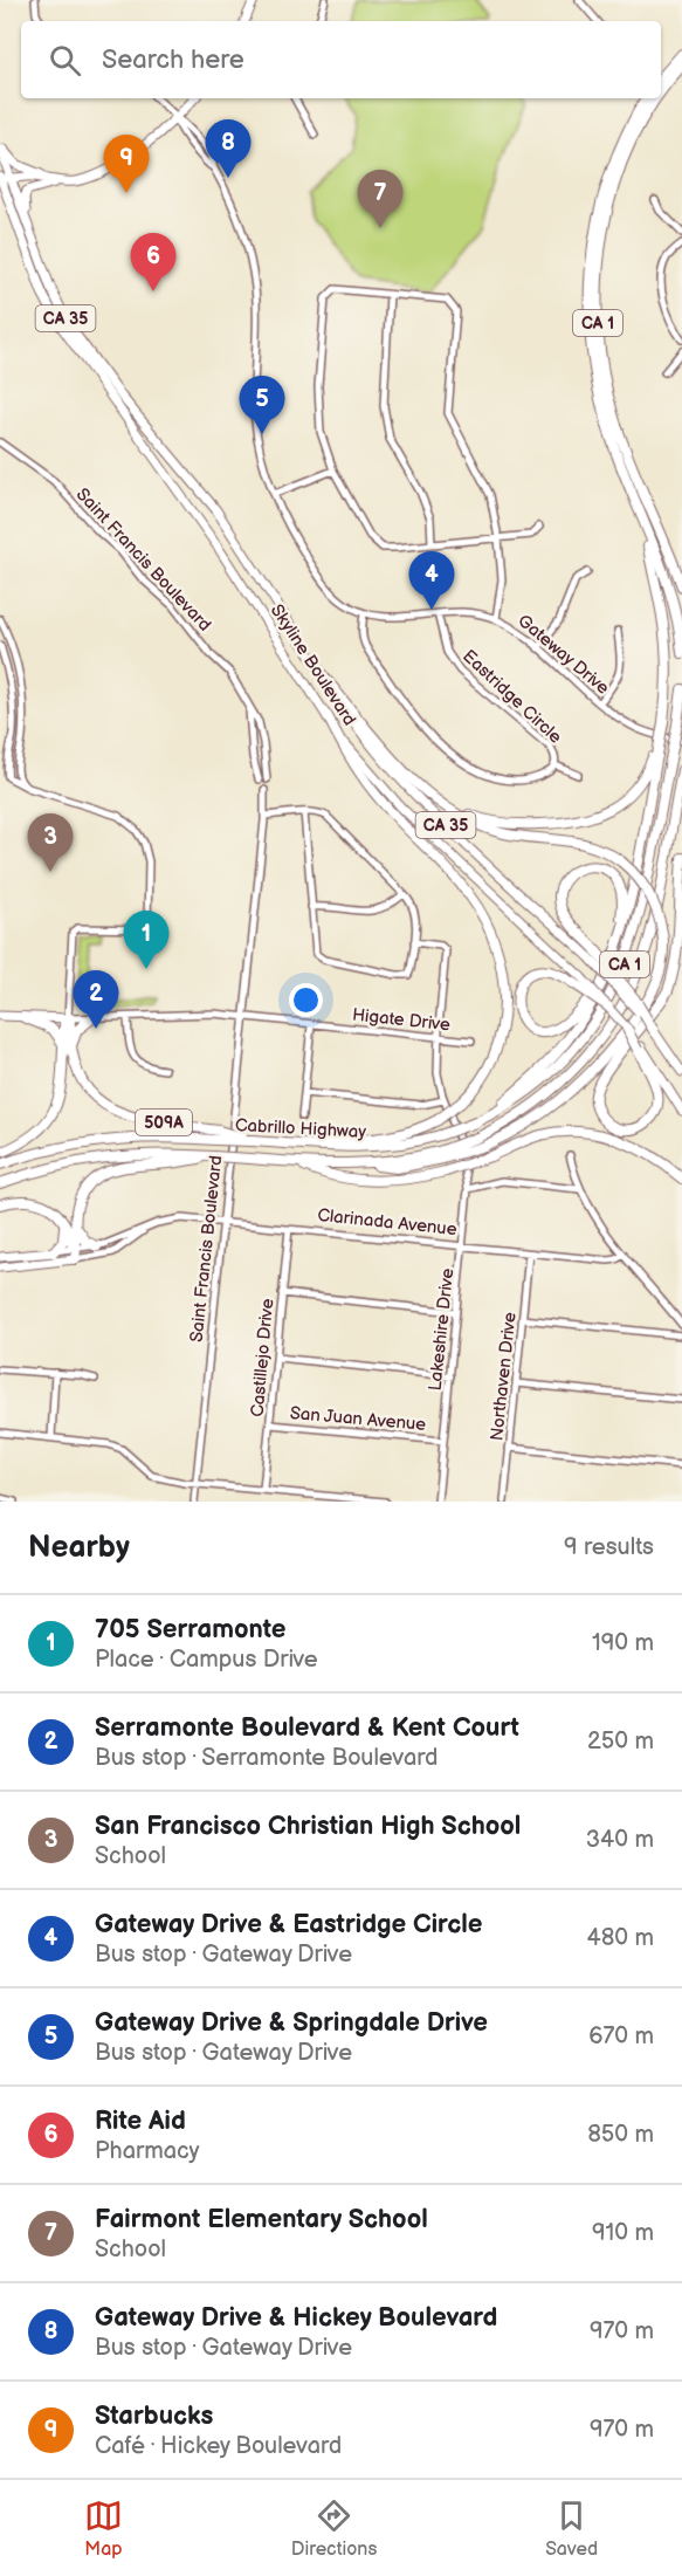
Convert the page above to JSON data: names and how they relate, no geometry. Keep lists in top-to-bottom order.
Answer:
{
  "streets": {
    "highway": ["CA 1", "509A", "Cabrillo Highway"],
    "main road": ["CA 35", "Skyline Boulevard", "Clarinada Avenue"],
    "street": [
      "Saint Francis Boulevard",
      "Gateway Drive",
      "Eastridge Circle",
      "Higate Drive",
      "Lakeshire Drive",
      "Castillejo Drive",
      "Northaven Drive",
      "San Juan Avenue"
    ]
  },
  "crossings": [
    ["Saint Francis Boulevard", "Higate Drive"],
    ["Saint Francis Boulevard", "Clarinada Avenue"],
    ["Gateway Drive", "Eastridge Circle"],
    ["Higate Drive", "509A"],
    ["Higate Drive", "Lakeshire Drive"],
    ["509A", "Cabrillo Highway"],
    ["Clarinada Avenue", "Lakeshire Drive"],
    ["Clarinada Avenue", "Castillejo Drive"],
    ["Clarinada Avenue", "Northaven Drive"],
    ["Lakeshire Drive", "San Juan Avenue"],
    ["Castillejo Drive", "San Juan Avenue"]
  ],
  "page": {
    "search": "Search here",
    "pins": [
      "8",
      "9",
      "7",
      "6",
      "5",
      "4",
      "3",
      "1",
      "2"
    ],
    "heading": ["Nearby", "9 results"],
    "list": [
      {
        "mark": "1",
        "name": "705 Serramonte",
        "note": "Place · Campus Drive",
        "value": "190 m"
      },
      {
        "mark": "2",
        "name": "Serramonte Boulevard & Kent Court",
        "note": "Bus stop · Serramonte Boulevard",
        "value": "250 m"
      },
      {
        "mark": "3",
        "name": "San Francisco Christian High School",
        "note": "School",
        "value": "340 m"
      },
      {
        "mark": "4",
        "name": "Gateway Drive & Eastridge Circle",
        "note": "Bus stop · Gateway Drive",
        "value": "480 m"
      },
      {
        "mark": "5",
        "name": "Gateway Drive & Springdale Drive",
        "note": "Bus stop · Gateway Drive",
        "value": "670 m"
      },
      {
        "mark": "6",
        "name": "Rite Aid",
        "note": "Pharmacy",
        "value": "850 m"
      },
      {
        "mark": "7",
        "name": "Fairmont Elementary School",
        "note": "School",
        "value": "910 m"
      },
      {
        "mark": "8",
        "name": "Gateway Drive & Hickey Boulevard",
        "note": "Bus stop · Gateway Drive",
        "value": "970 m"
      },
      {
        "mark": "9",
        "name": "Starbucks",
        "note": "Café · Hickey Boulevard",
        "value": "970 m"
      }
    ],
    "nav": ["Map", "Directions", "Saved"]
  }
}
